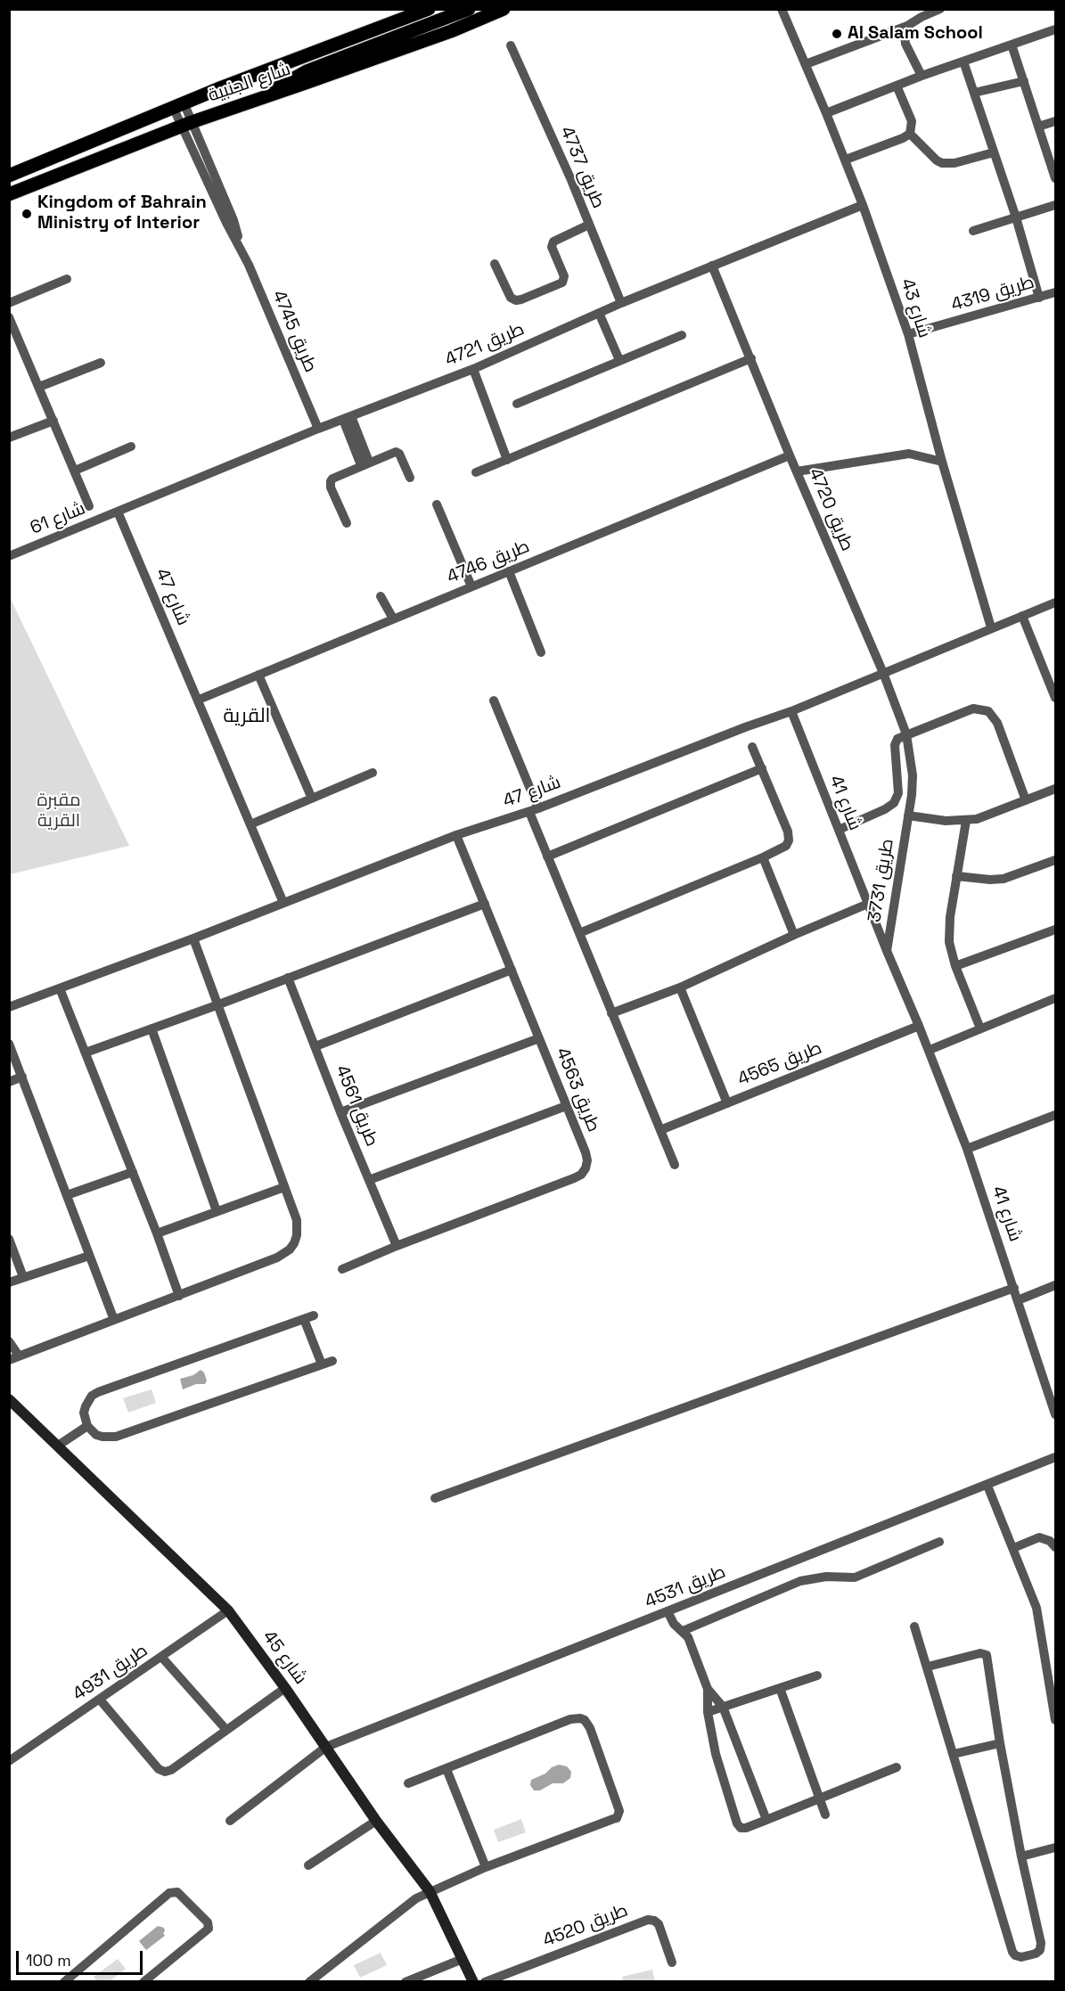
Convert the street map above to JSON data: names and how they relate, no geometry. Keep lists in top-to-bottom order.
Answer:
{
  "streets": {
    "main road": ["شارع الجنبية"],
    "street": [
      "طريق 4737",
      "طريق 4319",
      "شارع 43",
      "طريق 4745",
      "طريق 4721",
      "طريق 4720",
      "شارع 61",
      "طريق 4746",
      "شارع 47",
      "شارع 41",
      "طريق 3731",
      "طريق 4565",
      "طريق 4563",
      "طريق 4561",
      "طريق 4531",
      "شارع 45",
      "طريق 4931",
      "طريق 4520"
    ]
  },
  "crossings": [
    ["شارع الجنبية", "طريق 4745"],
    ["طريق 4737", "طريق 4721"],
    ["طريق 4319", "شارع 43"],
    ["شارع 43", "طريق 4721"],
    ["طريق 4745", "طريق 4721"],
    ["طريق 4721", "طريق 4720"],
    ["طريق 4721", "شارع 61"],
    ["طريق 4721", "شارع 47"],
    ["طريق 4720", "طريق 4746"],
    ["طريق 4720", "طريق 3731"],
    ["شارع 61", "شارع 47"],
    ["طريق 4746", "شارع 47"],
    ["شارع 47", "شارع 41"],
    ["شارع 47", "طريق 4563"],
    ["شارع 41", "طريق 3731"],
    ["شارع 41", "طريق 4565"],
    ["طريق 4563", "طريق 4561"],
    ["طريق 4531", "شارع 45"],
    ["شارع 45", "طريق 4931"]
  ],
  "districts": ["القرية"],
  "parks": ["مقبرة القرية"],
  "places": ["Al Salam School", "Kingdom of Bahrain Ministry of Interior"],
  "scale_bar": "100 m"
}
